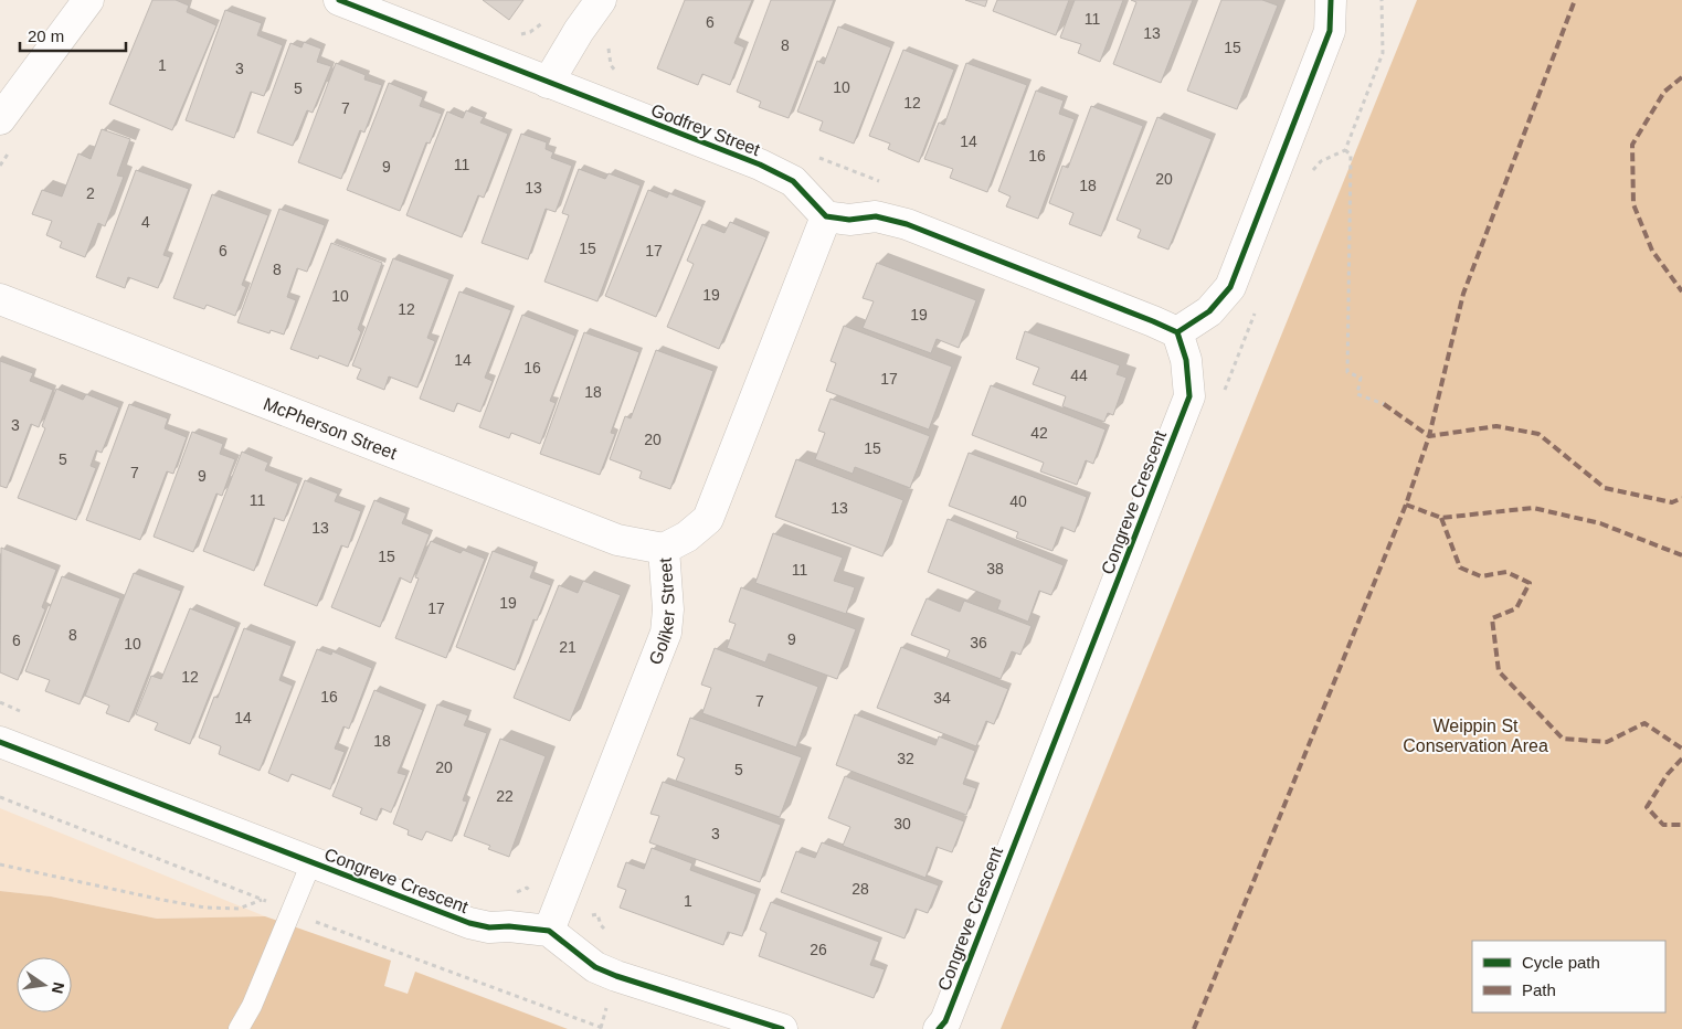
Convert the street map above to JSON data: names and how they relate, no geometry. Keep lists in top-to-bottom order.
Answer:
{
  "streets": {
    "street": [
      "Godfrey Street",
      "McPherson Street",
      "Congreve Crescent",
      "Goliker Street"
    ]
  },
  "crossings": [
    ["Godfrey Street", "Goliker Street"],
    ["McPherson Street", "Goliker Street"],
    ["Congreve Crescent", "Goliker Street"]
  ],
  "parks": ["Weippin St Conservation Area"],
  "house_numbers": [
    "11",
    "6",
    "13",
    "8",
    "15",
    "1",
    "3",
    "10",
    "5",
    "12",
    "7",
    "14",
    "16",
    "11",
    "9",
    "20",
    "18",
    "13",
    "2",
    "4",
    "15",
    "6",
    "17",
    "8",
    "19",
    "10",
    "12",
    "19",
    "14",
    "16",
    "44",
    "17",
    "18",
    "3",
    "42",
    "20",
    "15",
    "5",
    "7",
    "9",
    "11",
    "40",
    "13",
    "13",
    "15",
    "38",
    "11",
    "19",
    "17",
    "8",
    "9",
    "6",
    "36",
    "10",
    "21",
    "12",
    "16",
    "34",
    "7",
    "14",
    "18",
    "32",
    "20",
    "5",
    "22",
    "30",
    "3",
    "28",
    "1",
    "26"
  ],
  "legend": ["Cycle path", "Path"],
  "scale_bar": "20 m",
  "north": "right"
}
